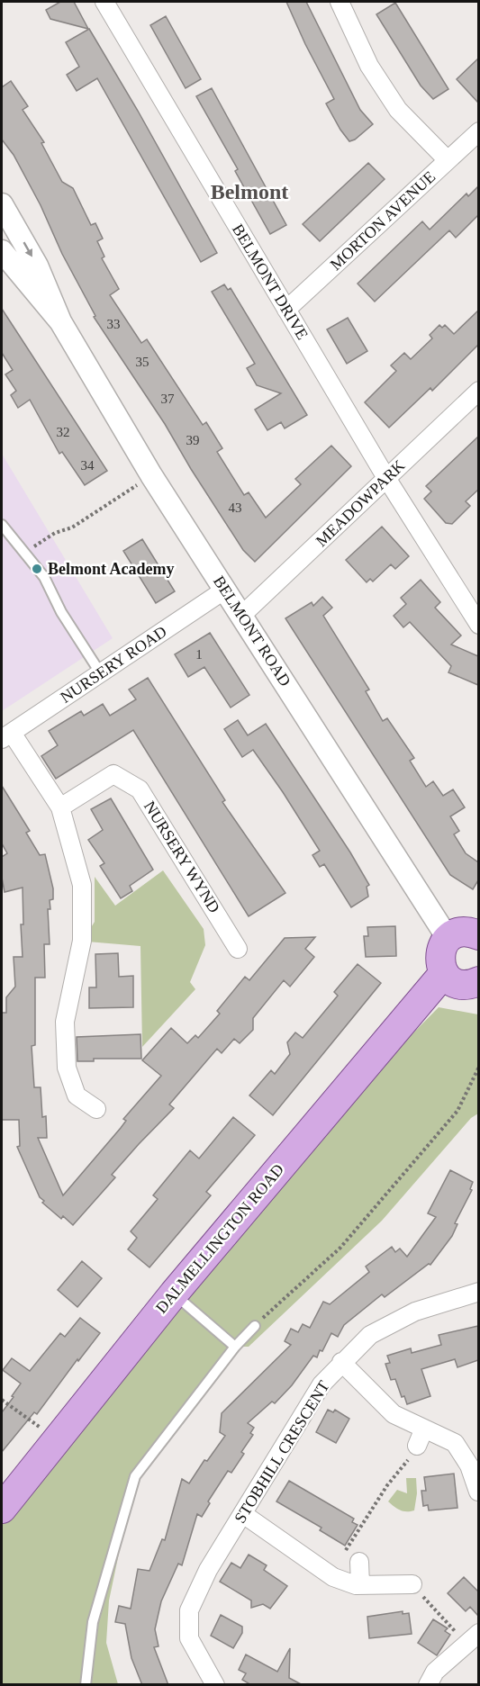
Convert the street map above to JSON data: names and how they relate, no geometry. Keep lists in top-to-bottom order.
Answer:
{
  "streets": {
    "main road": ["DALMELLINGTON ROAD"],
    "street": [
      "MORTON AVENUE",
      "BELMONT DRIVE",
      "MEADOWPARK",
      "BELMONT ROAD",
      "NURSERY ROAD",
      "NURSERY WYND",
      "STOBHILL CRESCENT"
    ]
  },
  "crossings": [
    ["MORTON AVENUE", "BELMONT DRIVE"],
    ["BELMONT DRIVE", "MEADOWPARK"],
    ["MEADOWPARK", "BELMONT ROAD"],
    ["BELMONT ROAD", "NURSERY ROAD"]
  ],
  "districts": ["Belmont"],
  "places": ["Belmont Academy"],
  "house_numbers": [
    "33",
    "35",
    "37",
    "32",
    "39",
    "34",
    "43",
    "1"
  ]
}
